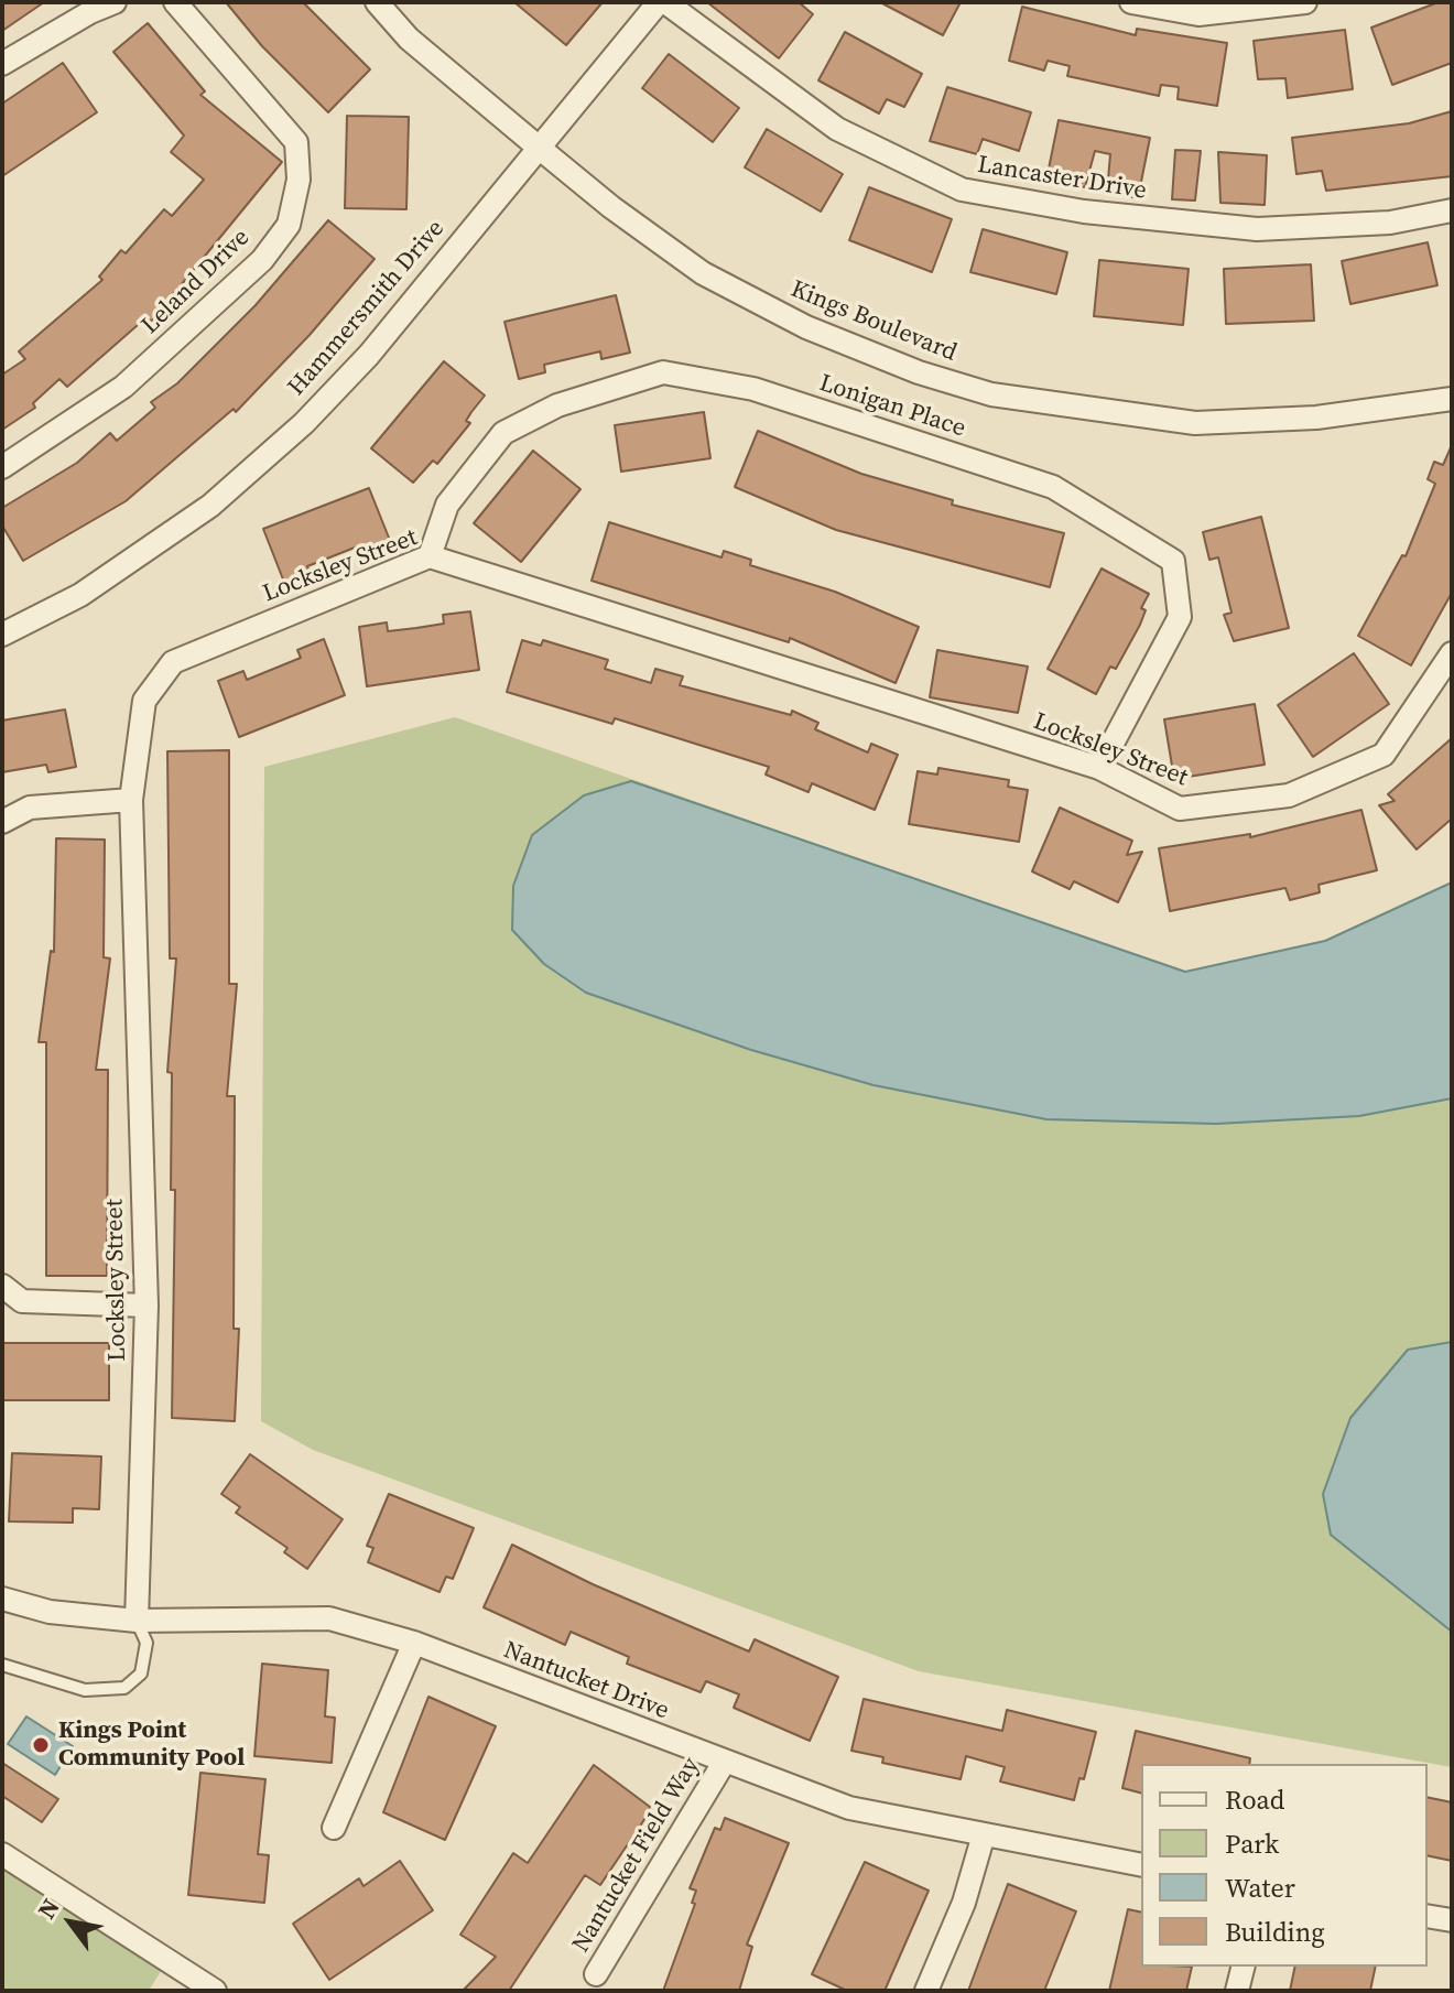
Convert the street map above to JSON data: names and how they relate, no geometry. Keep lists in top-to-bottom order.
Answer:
{
  "streets": {
    "street": [
      "Lancaster Drive",
      "Leland Drive",
      "Hammersmith Drive",
      "Kings Boulevard",
      "Lonigan Place",
      "Locksley Street",
      "Nantucket Drive",
      "Nantucket Field Way"
    ]
  },
  "crossings": [
    ["Lancaster Drive", "Hammersmith Drive"],
    ["Hammersmith Drive", "Kings Boulevard"],
    ["Lonigan Place", "Locksley Street"],
    ["Locksley Street", "Nantucket Drive"],
    ["Nantucket Drive", "Nantucket Field Way"]
  ],
  "places": ["Kings Point Community Pool"],
  "legend": [
    "Road",
    "Park",
    "Water",
    "Building"
  ],
  "north": "top left"
}
